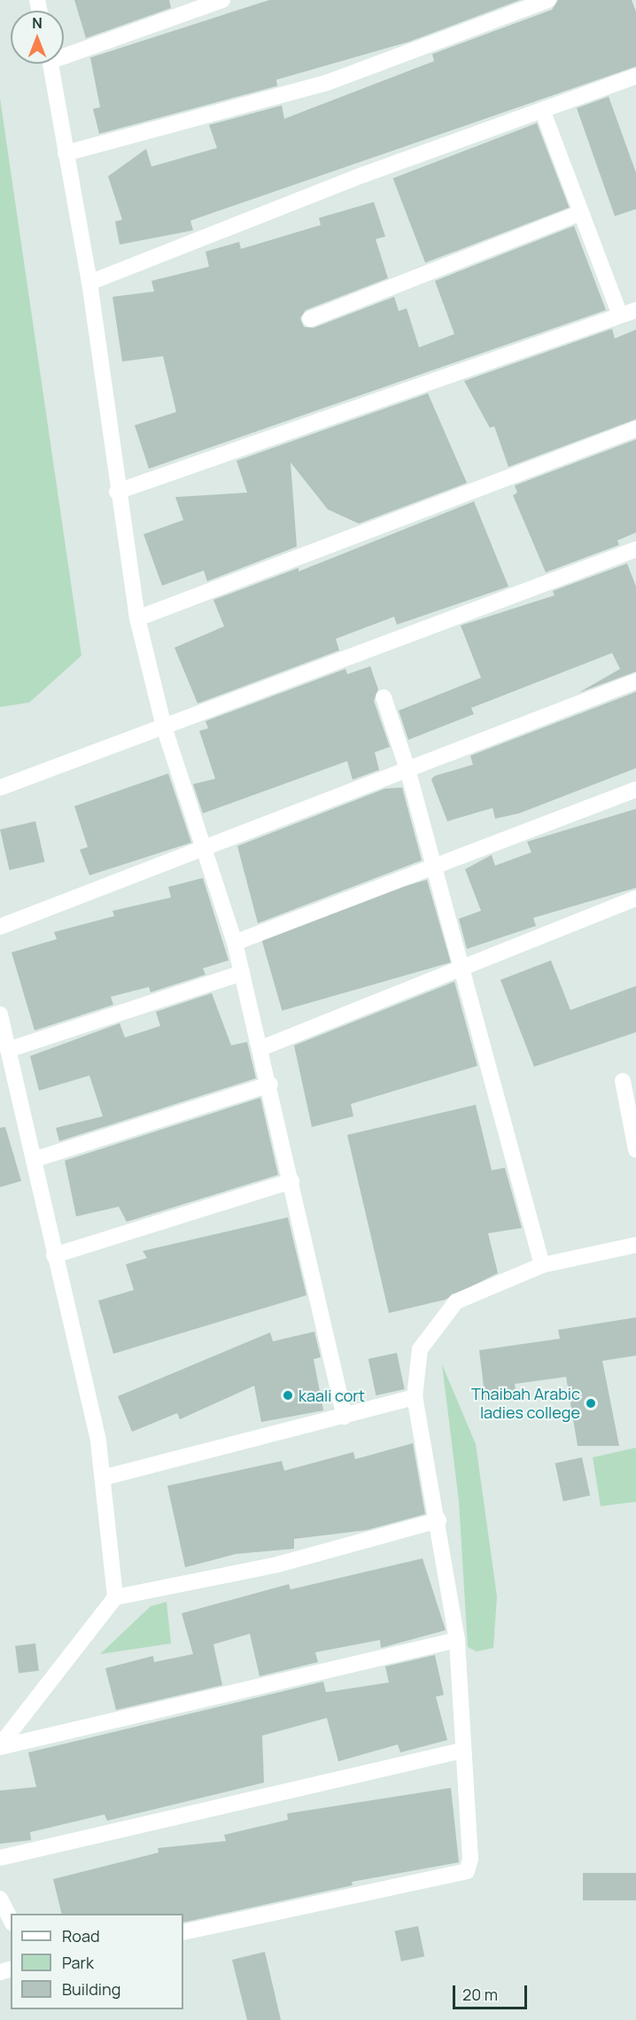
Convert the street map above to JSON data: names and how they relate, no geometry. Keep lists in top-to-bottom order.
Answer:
{
  "places": ["kaali cort", "Thaibah Arabic ladies college"],
  "legend": ["Road", "Park", "Building"],
  "scale_bar": "20 m",
  "north": "top"
}
